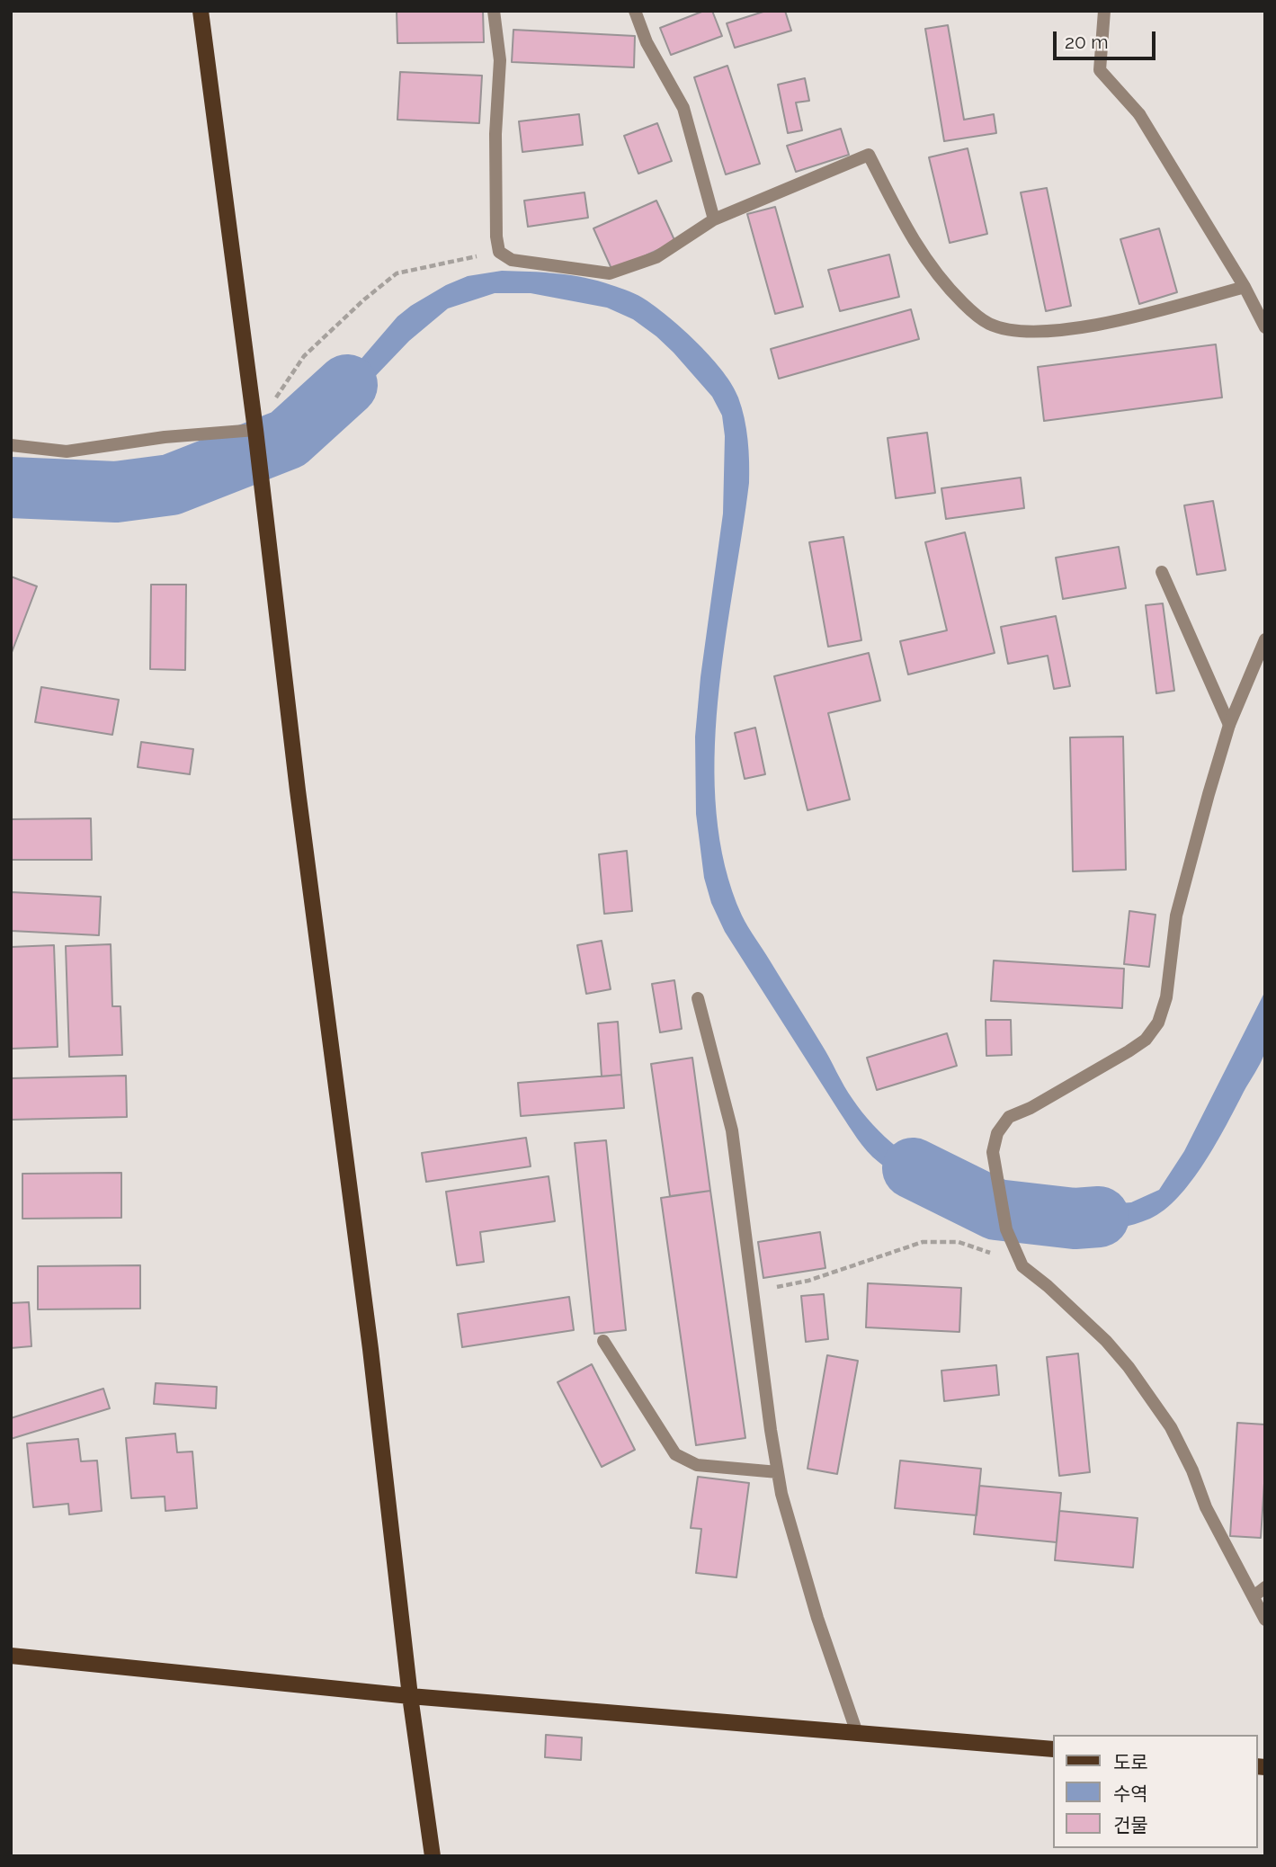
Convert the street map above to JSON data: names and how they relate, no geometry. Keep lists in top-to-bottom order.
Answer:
{
  "legend": ["도로", "수역", "건물"],
  "scale_bar": "20 m"
}
